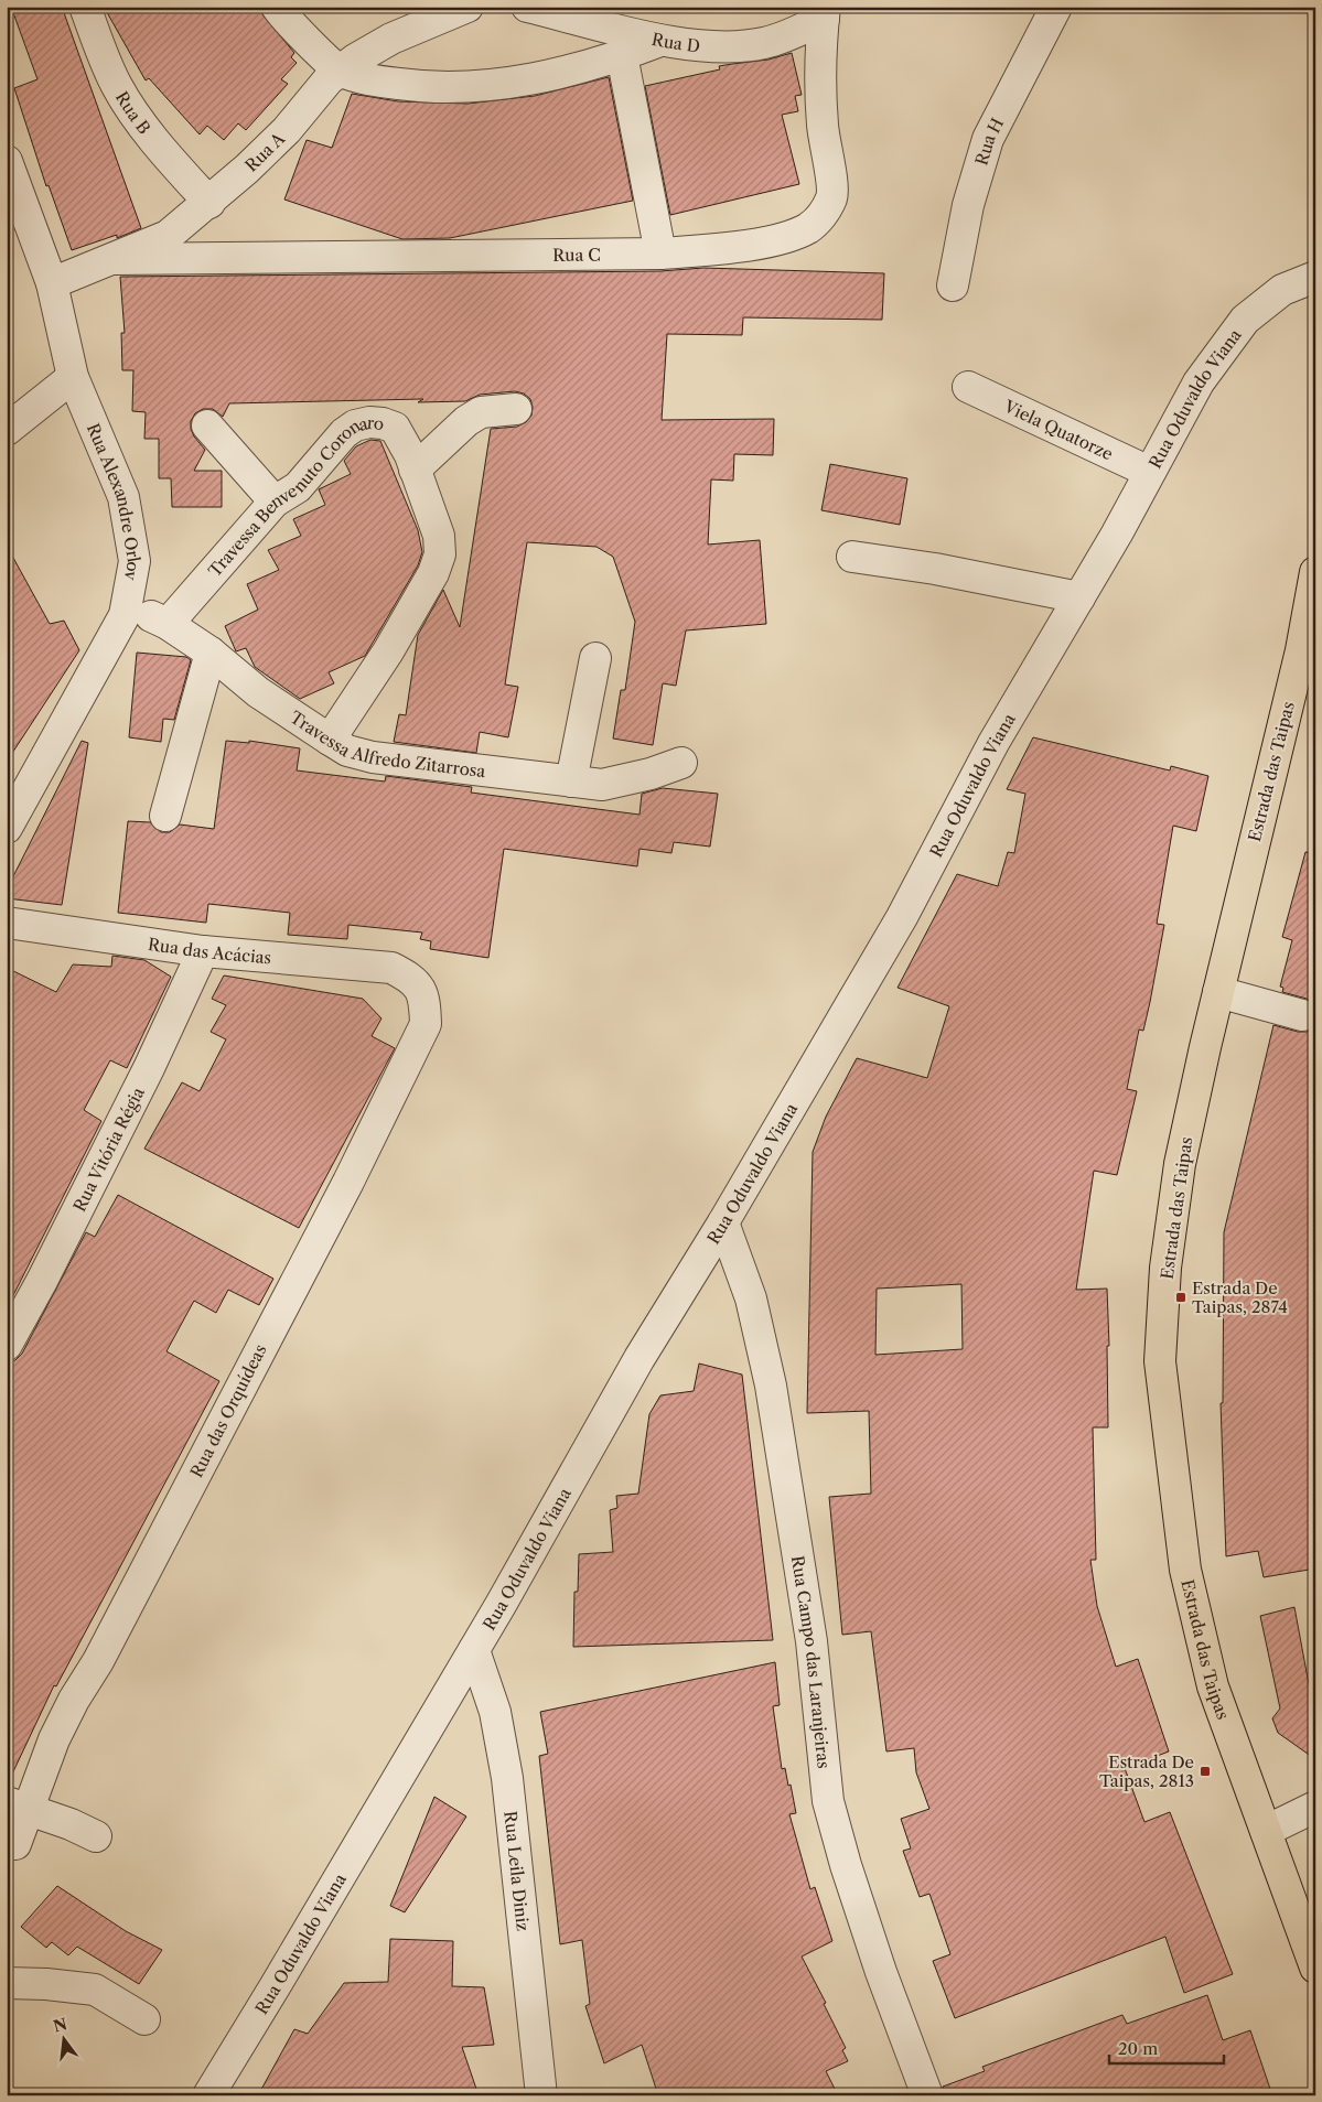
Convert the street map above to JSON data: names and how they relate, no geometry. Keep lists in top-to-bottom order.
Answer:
{
  "streets": {
    "main road": ["Estrada das Taipas"],
    "street": [
      "Rua D",
      "Rua B",
      "Rua H",
      "Rua A",
      "Rua C",
      "Rua Oduvaldo Viana",
      "Viela Quatorze",
      "Rua Alexandre Orlov",
      "Travessa Benvenuto Coronaro",
      "Travessa Alfredo Zitarrosa",
      "Rua das Acácias",
      "Rua Vitória Régia",
      "Rua das Orquídeas",
      "Rua Campo das Laranjeiras",
      "Rua Leila Diniz"
    ]
  },
  "crossings": [
    ["Rua D", "Rua C"],
    ["Rua B", "Rua A"],
    ["Rua A", "Rua C"],
    ["Rua A", "Rua Alexandre Orlov"],
    ["Rua Oduvaldo Viana", "Viela Quatorze"],
    ["Rua Oduvaldo Viana", "Rua Campo das Laranjeiras"],
    ["Rua Oduvaldo Viana", "Rua Leila Diniz"],
    ["Rua Alexandre Orlov", "Travessa Alfredo Zitarrosa"],
    ["Travessa Benvenuto Coronaro", "Travessa Alfredo Zitarrosa"],
    ["Rua das Acácias", "Rua Vitória Régia"],
    ["Rua das Acácias", "Rua das Orquídeas"]
  ],
  "places": {
    "transit": ["Estrada De Taipas, 2874", "Estrada De Taipas, 2813"]
  },
  "scale_bar": "20 m",
  "north": "top"
}
